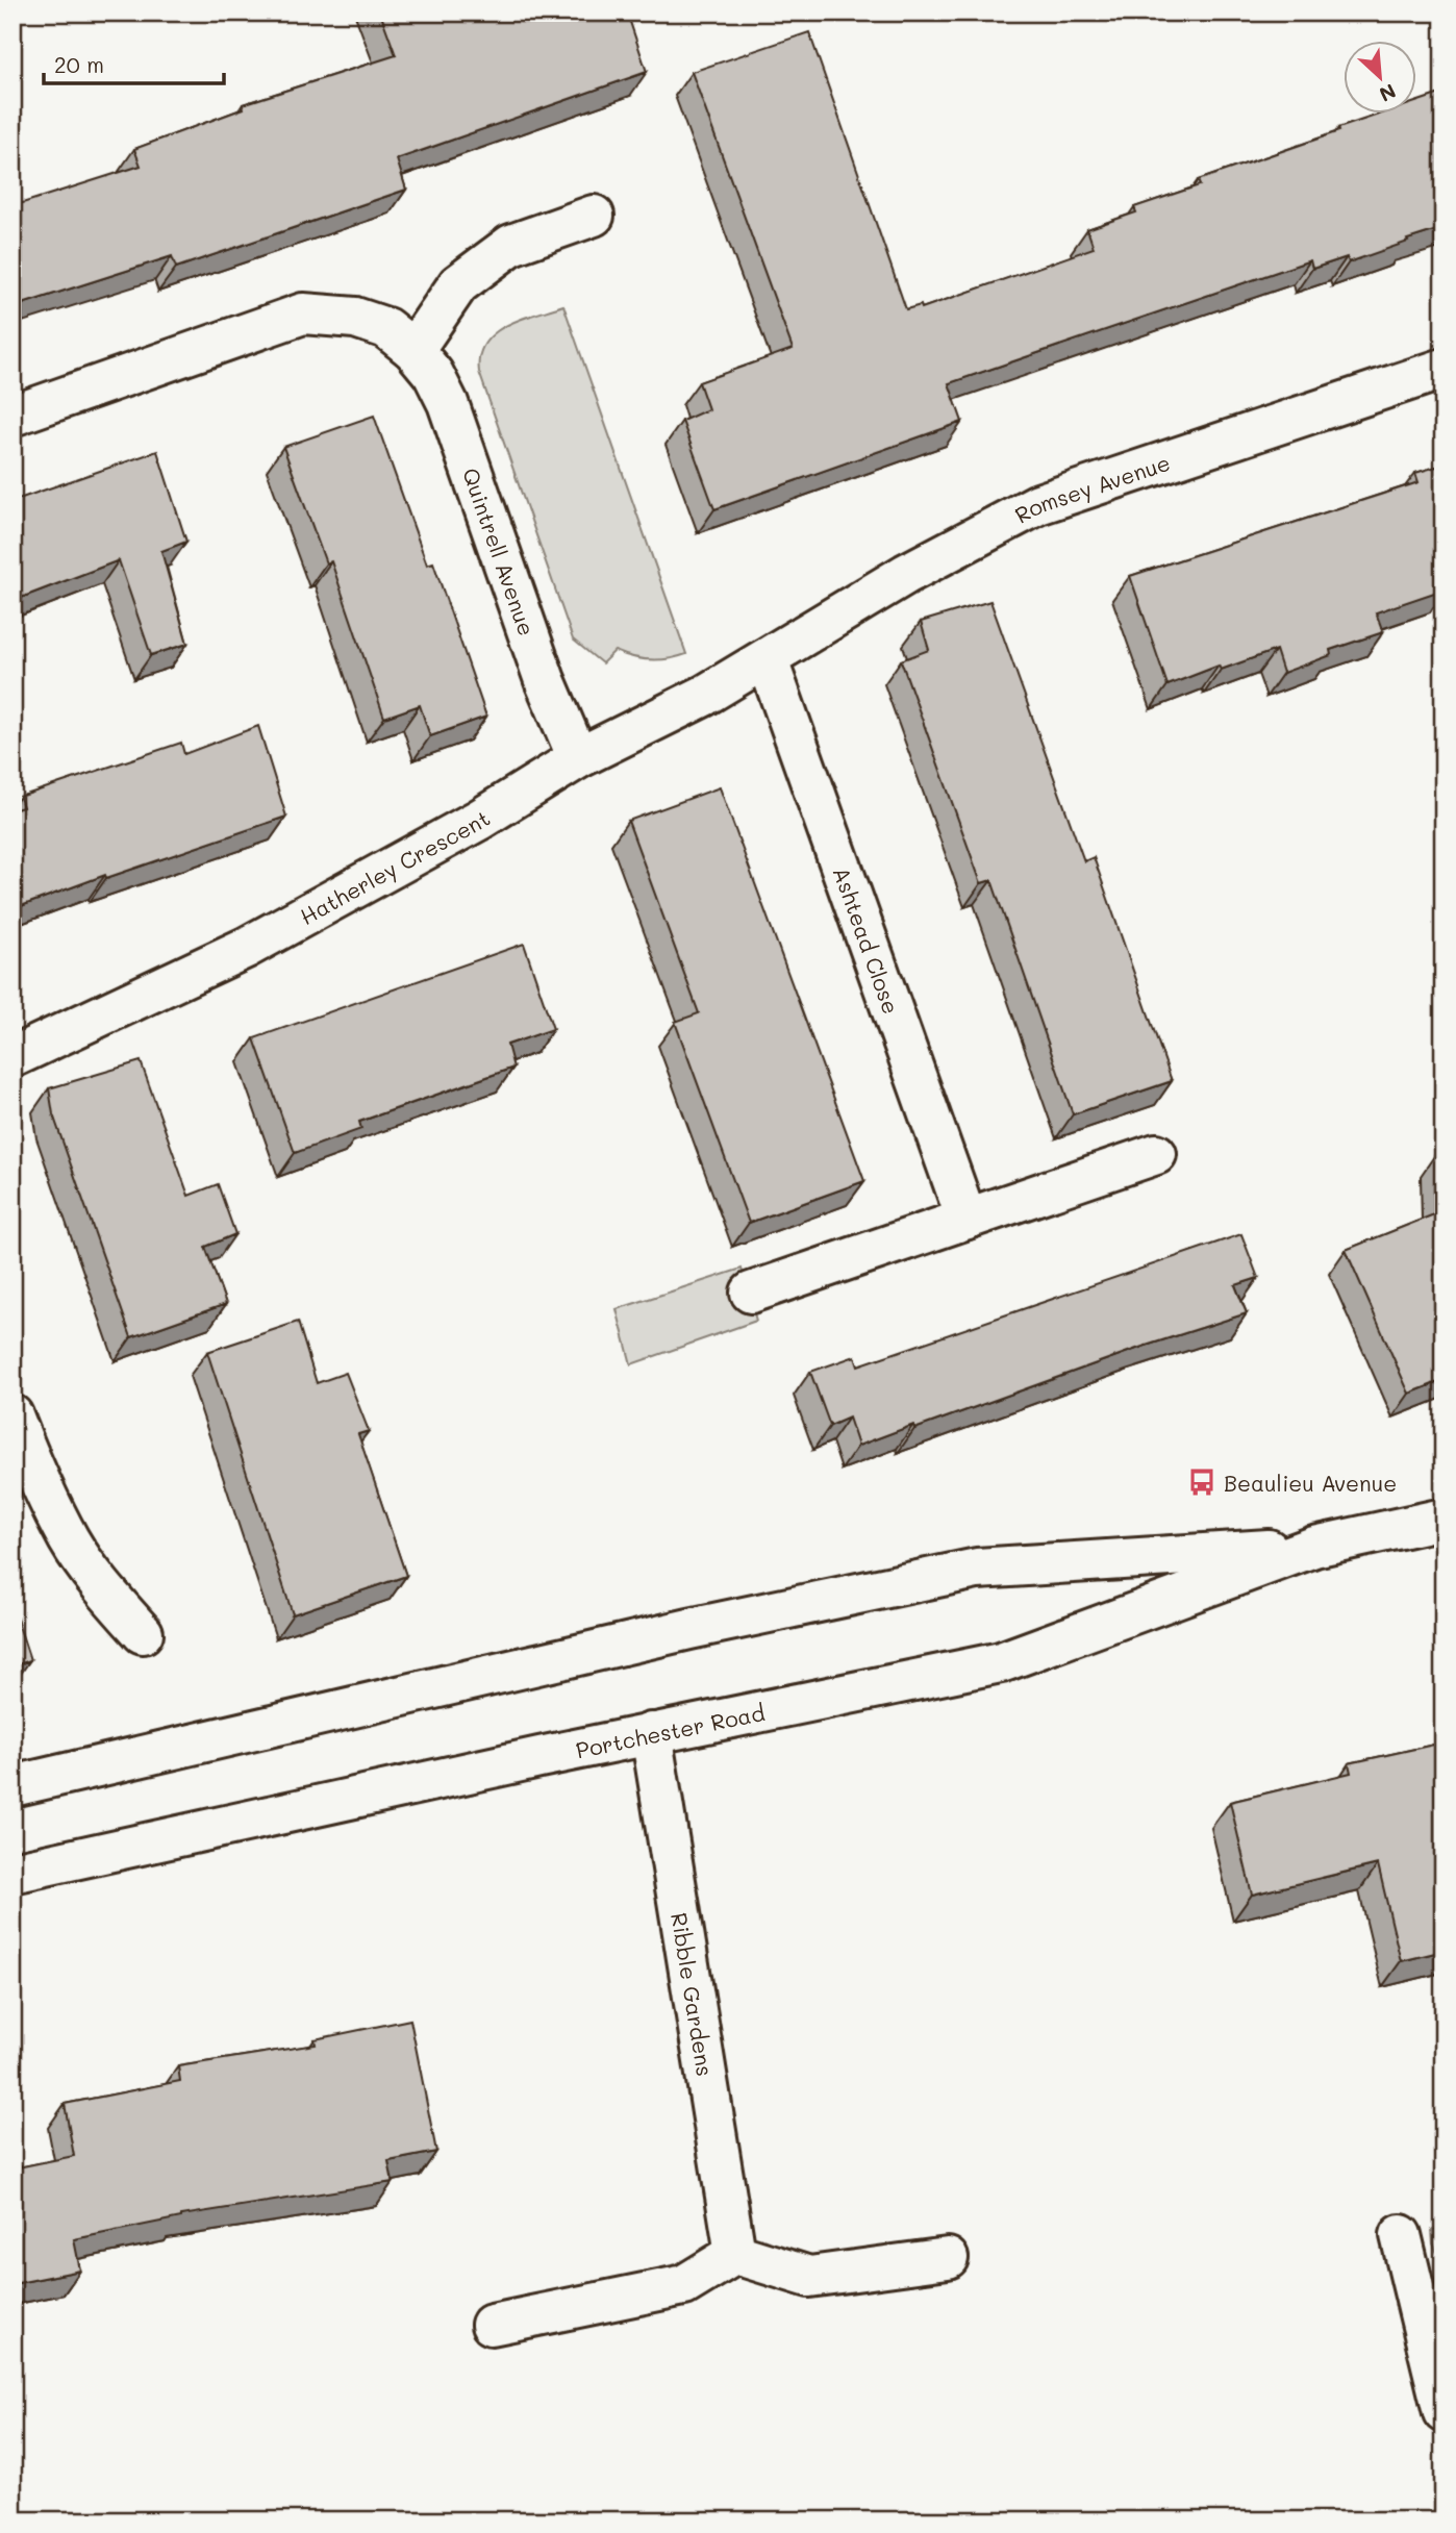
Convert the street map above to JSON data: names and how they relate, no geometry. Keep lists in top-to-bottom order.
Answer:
{
  "streets": {
    "street": [
      "Romsey Avenue",
      "Quintrell Avenue",
      "Hatherley Crescent",
      "Ashtead Close",
      "Portchester Road",
      "Ribble Gardens"
    ]
  },
  "crossings": [
    ["Romsey Avenue", "Hatherley Crescent"],
    ["Romsey Avenue", "Ashtead Close"],
    ["Quintrell Avenue", "Hatherley Crescent"],
    ["Hatherley Crescent", "Ashtead Close"],
    ["Portchester Road", "Ribble Gardens"]
  ],
  "places": {
    "bus stop": ["Beaulieu Avenue"]
  },
  "scale_bar": "20 m",
  "north": "bottom right"
}
